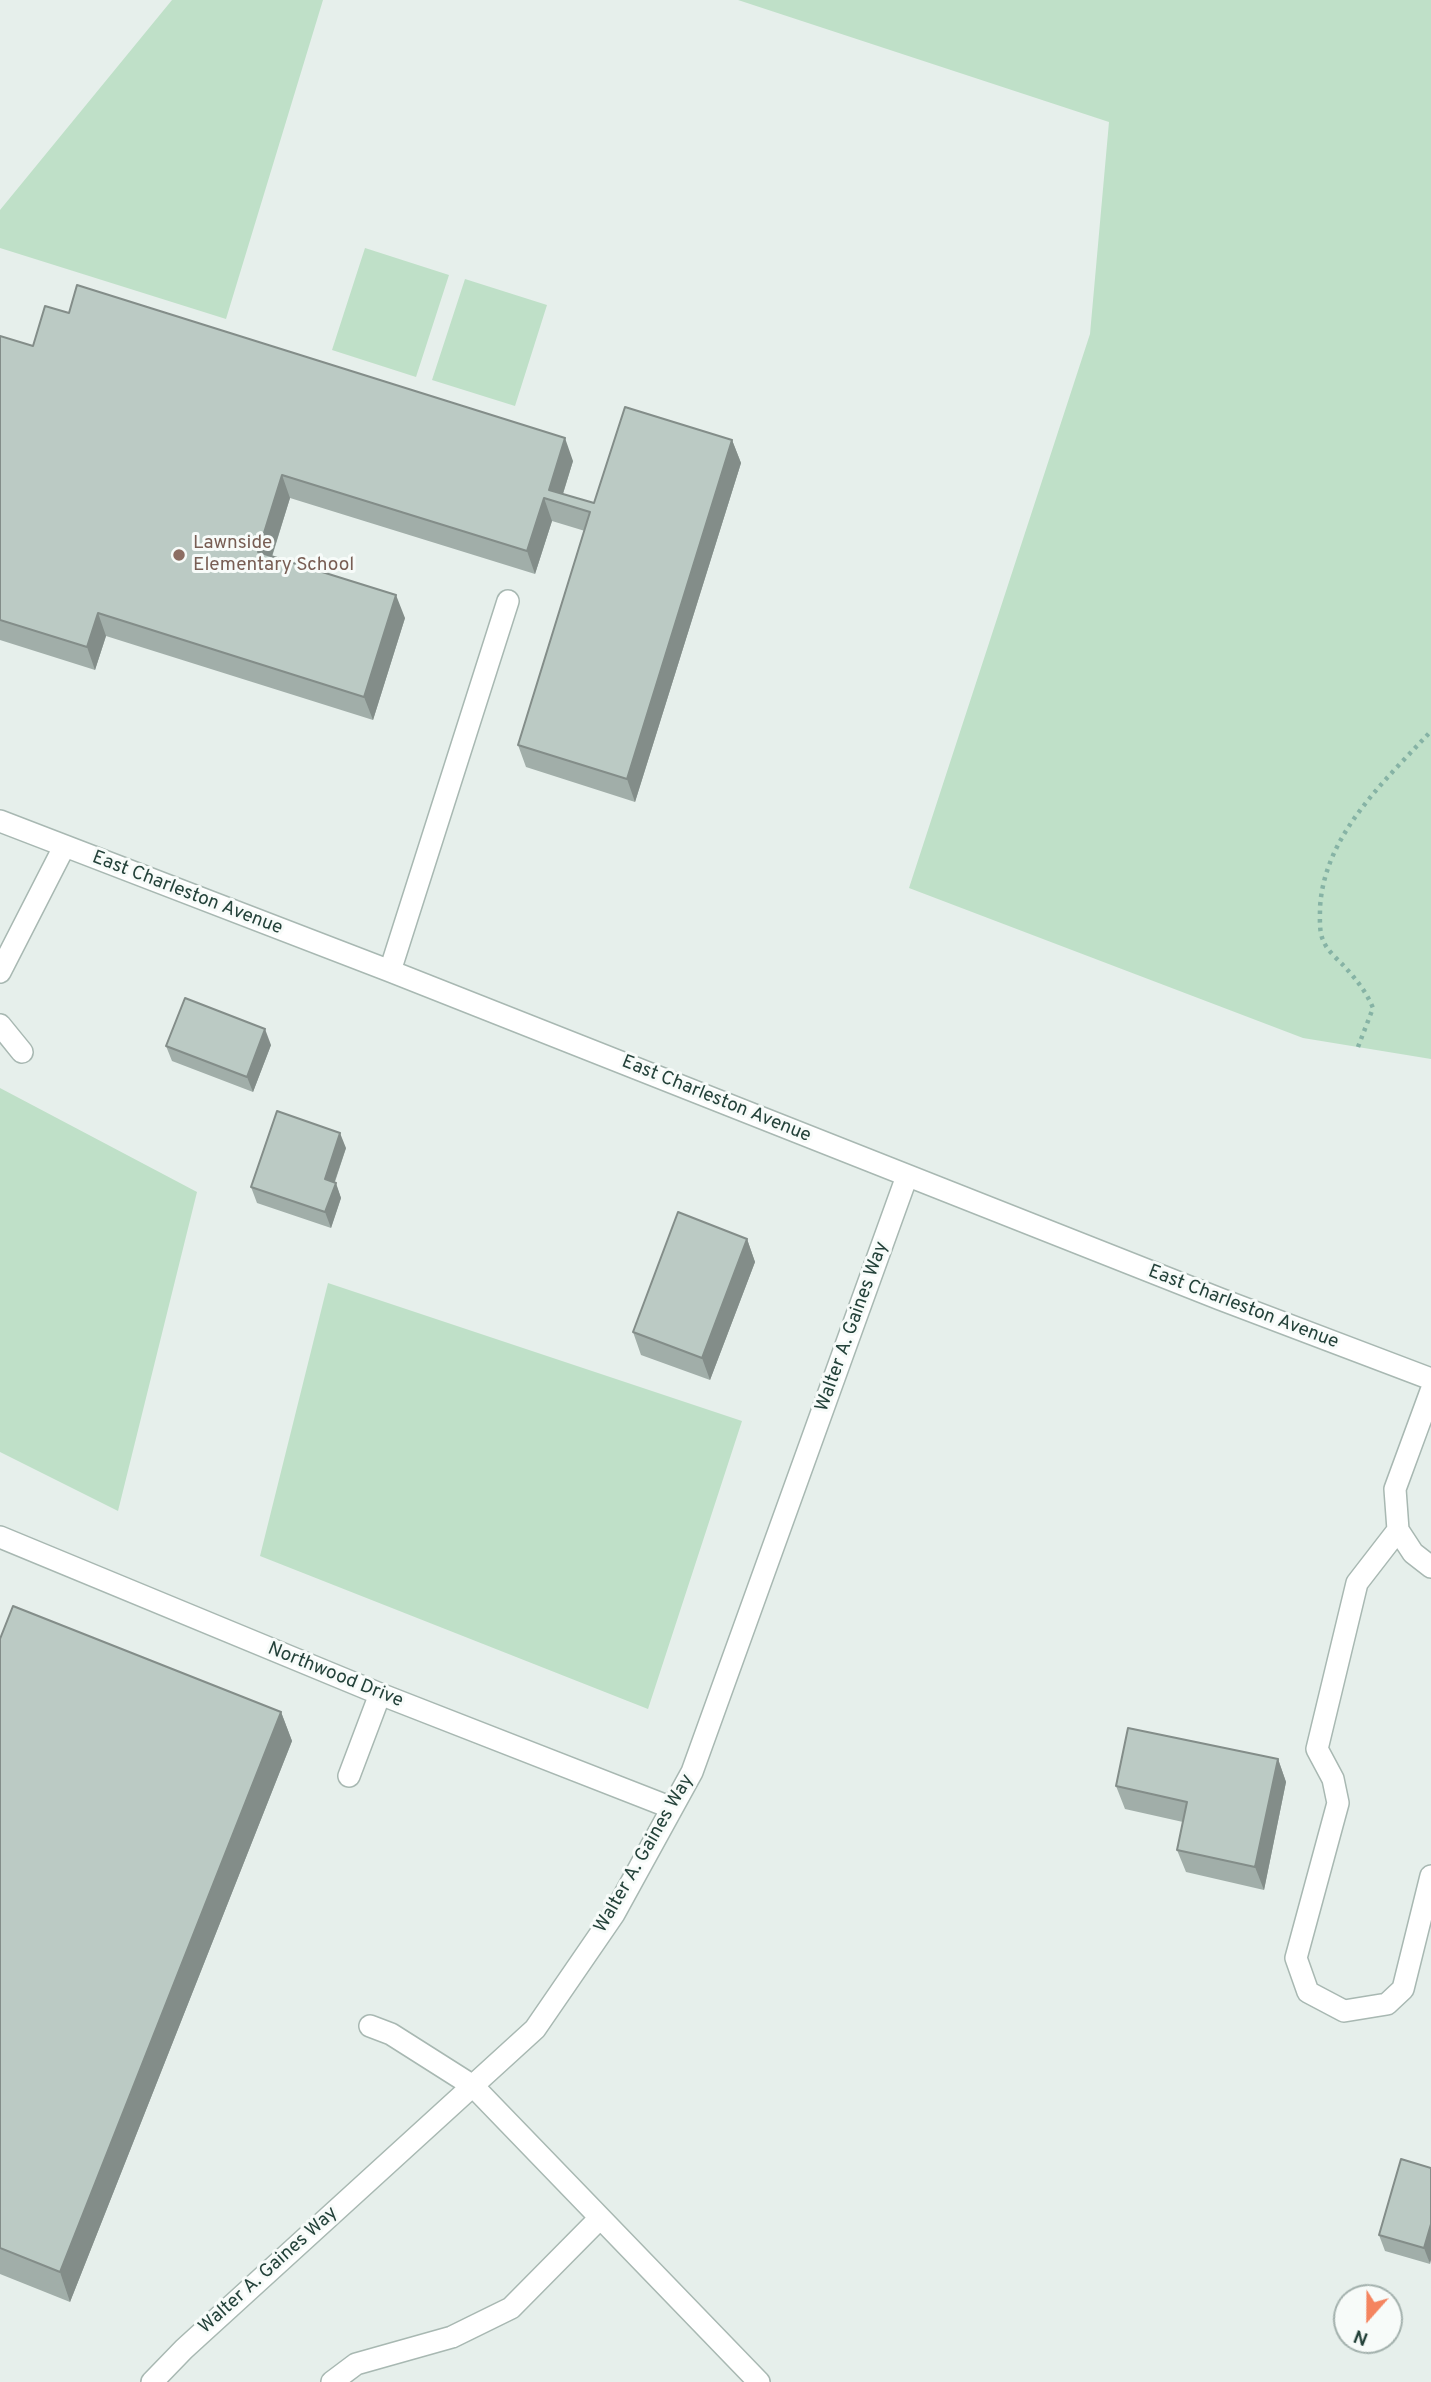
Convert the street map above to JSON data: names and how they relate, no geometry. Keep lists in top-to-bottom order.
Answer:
{
  "streets": {
    "street": ["East Charleston Avenue", "Walter A. Gaines Way", "Northwood Drive"]
  },
  "crossings": [
    ["East Charleston Avenue", "Walter A. Gaines Way"],
    ["Walter A. Gaines Way", "Northwood Drive"]
  ],
  "places": ["Lawnside Elementary School"],
  "north": "bottom"
}
